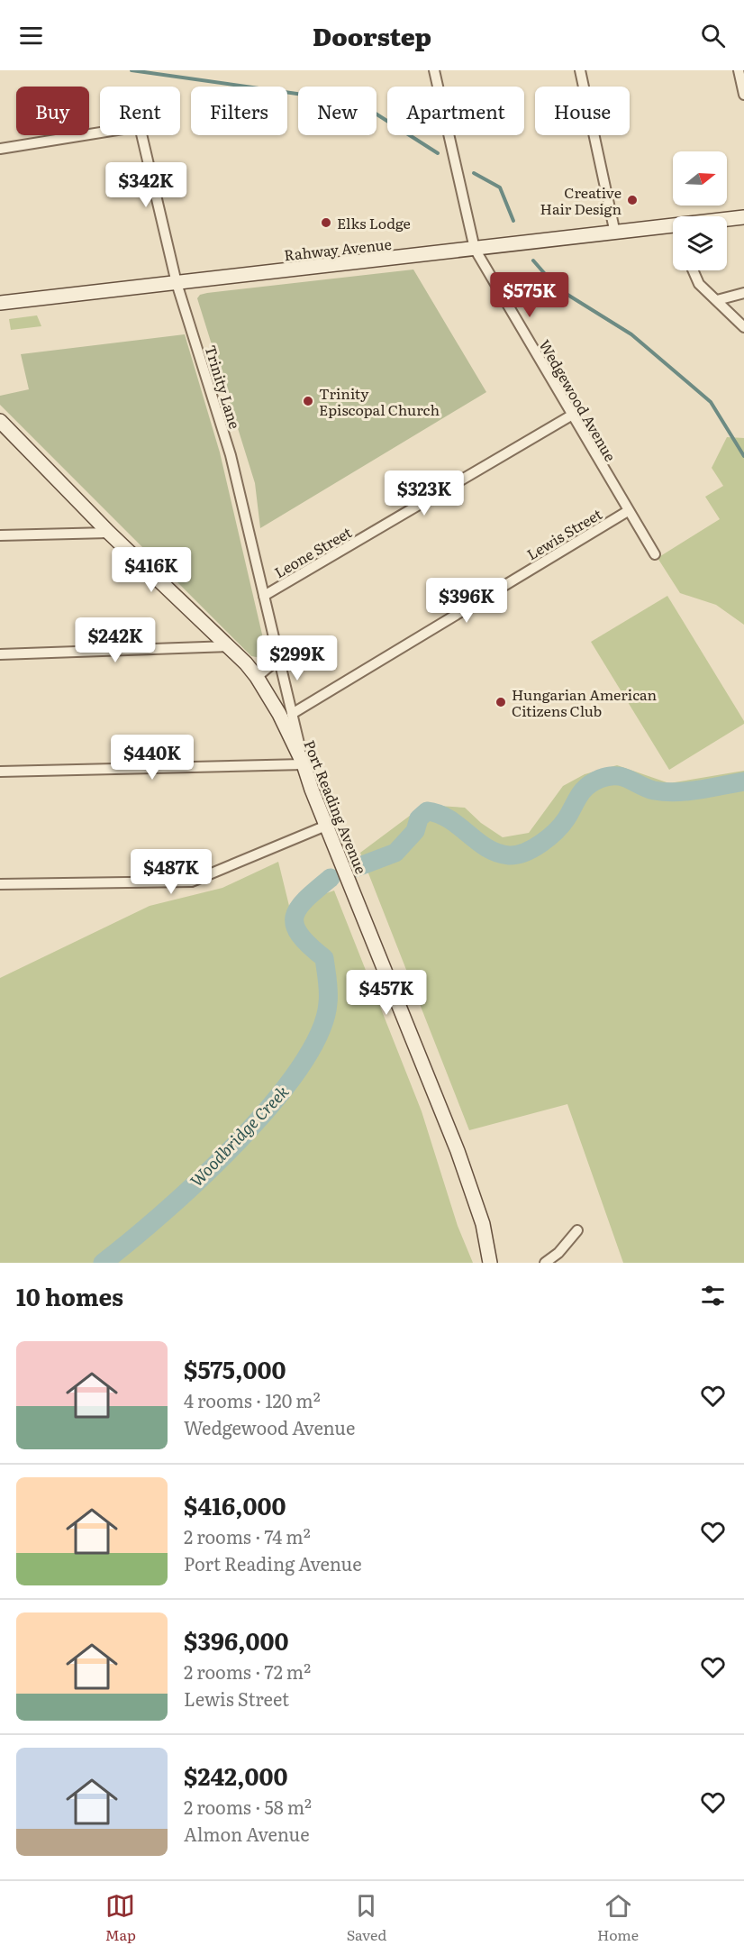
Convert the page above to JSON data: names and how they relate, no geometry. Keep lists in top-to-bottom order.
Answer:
{
  "streets": {
    "main road": ["Rahway Avenue", "Port Reading Avenue"],
    "street": [
      "Trinity Lane",
      "Wedgewood Avenue",
      "Lewis Street",
      "Leone Street"
    ]
  },
  "crossings": [
    ["Rahway Avenue", "Trinity Lane"],
    ["Rahway Avenue", "Wedgewood Avenue"],
    ["Trinity Lane", "Lewis Street"],
    ["Trinity Lane", "Leone Street"],
    ["Trinity Lane", "Port Reading Avenue"],
    ["Wedgewood Avenue", "Lewis Street"],
    ["Wedgewood Avenue", "Leone Street"]
  ],
  "water": ["Woodbridge Creek"],
  "places": [
    "Creative Hair Design",
    "Elks Lodge",
    "Trinity Episcopal Church",
    "Hungarian American Citizens Club"
  ],
  "north": "right",
  "page": {
    "header": "Doorstep",
    "chip": [
      "Buy",
      "Rent",
      "Filters",
      "New",
      "Apartment",
      "House"
    ],
    "price": [
      "$342K",
      "$575K",
      "$323K",
      "$416K",
      "$396K",
      "$242K",
      "$299K",
      "$440K",
      "$487K",
      "$457K"
    ],
    "heading": "10 homes",
    "list": [
      {
        "name": "$575,000",
        "note": "4 rooms · 120 m² · Wedgewood Avenue"
      },
      {
        "name": "$416,000",
        "note": "2 rooms · 74 m² · Port Reading Avenue"
      },
      {
        "name": "$396,000",
        "note": "2 rooms · 72 m² · Lewis Street"
      },
      {
        "name": "$242,000",
        "note": "2 rooms · 58 m² · Almon Avenue"
      }
    ],
    "tabs": ["Map", "Saved", "Home"]
  }
}
